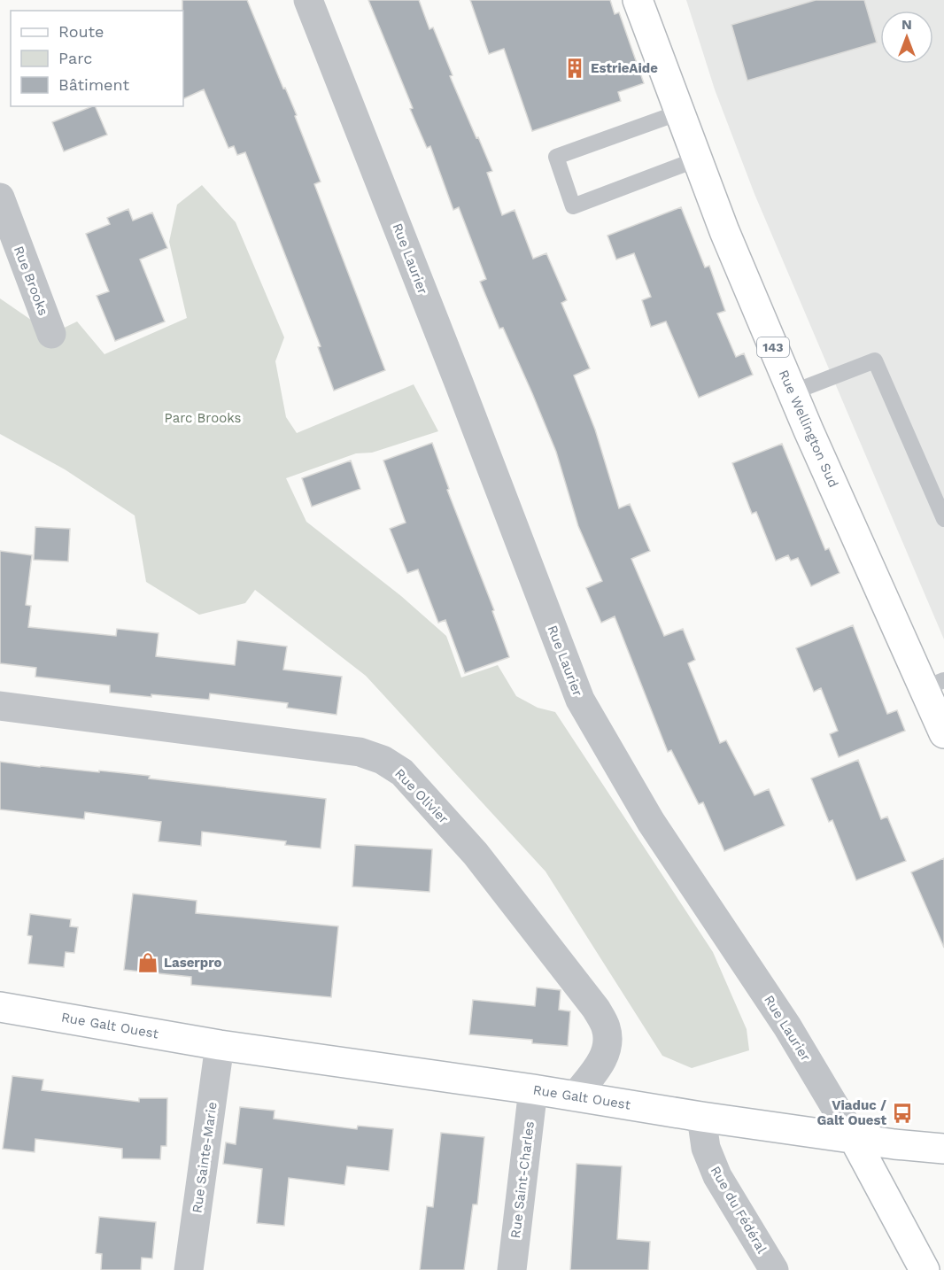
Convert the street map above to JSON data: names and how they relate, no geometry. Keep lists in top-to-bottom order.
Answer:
{
  "streets": {
    "main road": [
      "Rue Laurier",
      "143",
      "Rue Wellington Sud",
      "Rue Galt Ouest"
    ],
    "street": [
      "Rue Brooks",
      "Rue Olivier",
      "Rue Sainte-Marie",
      "Rue Saint-Charles",
      "Rue du Fédéral"
    ]
  },
  "crossings": [
    ["Rue Laurier", "Rue Galt Ouest"],
    ["Rue Olivier", "Rue Galt Ouest"],
    ["Rue Galt Ouest", "Rue Sainte-Marie"],
    ["Rue Galt Ouest", "Rue Saint-Charles"],
    ["Rue Galt Ouest", "Rue du Fédéral"]
  ],
  "parks": ["Parc Brooks"],
  "places": {
    "building": ["EstrieAide"],
    "shop": ["Laserpro"],
    "bus stop": ["Viaduc / Galt Ouest"]
  },
  "legend": ["Route", "Parc", "Bâtiment"],
  "north": "top"
}
